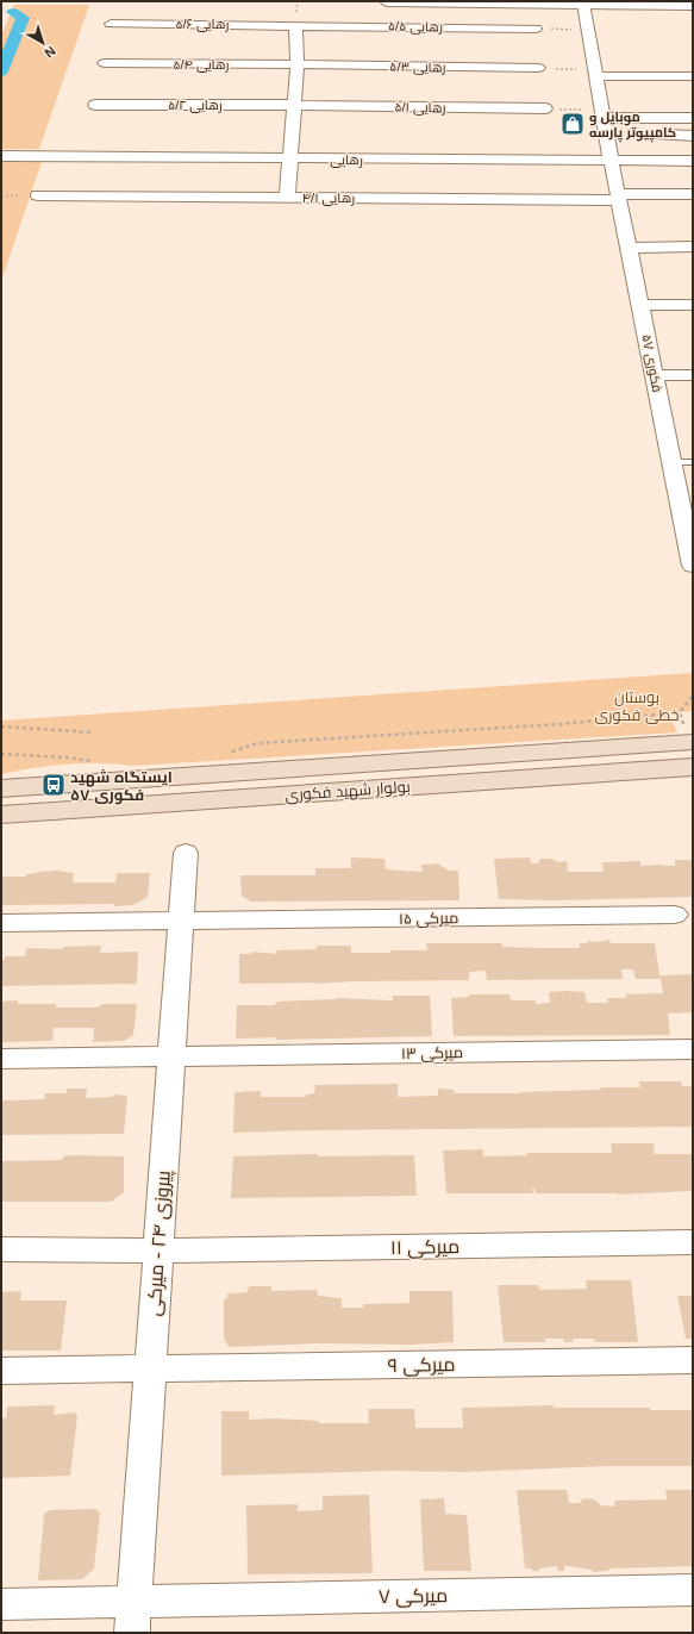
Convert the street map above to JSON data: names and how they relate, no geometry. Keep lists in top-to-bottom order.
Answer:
{
  "streets": {
    "main road": ["بولوار شهید فکوری"],
    "street": [
      "رهایی ۵/۶",
      "رهایی ۵/۵",
      "رهایی ۵/۴",
      "رهایی ۵/۳",
      "رهایی ۵/۲",
      "رهایی ۵/۱",
      "رهایی",
      "رهایی ۴/۱",
      "فکوری ۵۷",
      "میرکی ۱۵",
      "میرکی ۱۳",
      "پیروزی ۲۴ - میرکی",
      "میرکی ۱۱",
      "میرکی ۹",
      "میرکی ۷"
    ]
  },
  "crossings": [
    ["رهایی ۵/۶", "رهایی ۵/۵"],
    ["رهایی ۵/۴", "رهایی ۵/۳"],
    ["رهایی ۵/۲", "رهایی ۵/۱"],
    ["رهایی", "فکوری ۵۷"],
    ["رهایی ۴/۱", "فکوری ۵۷"],
    ["میرکی ۱۵", "پیروزی ۲۴ - میرکی"],
    ["میرکی ۱۳", "پیروزی ۲۴ - میرکی"],
    ["پیروزی ۲۴ - میرکی", "میرکی ۱۱"],
    ["پیروزی ۲۴ - میرکی", "میرکی ۹"],
    ["پیروزی ۲۴ - میرکی", "میرکی ۷"]
  ],
  "parks": ["بوستان خطی فکوری"],
  "places": {
    "shop": ["موبایل و کامپیوتر پارسه"],
    "bus stop": ["ایستگاه شهید فکوری ۵۷"]
  },
  "north": "bottom right"
}
